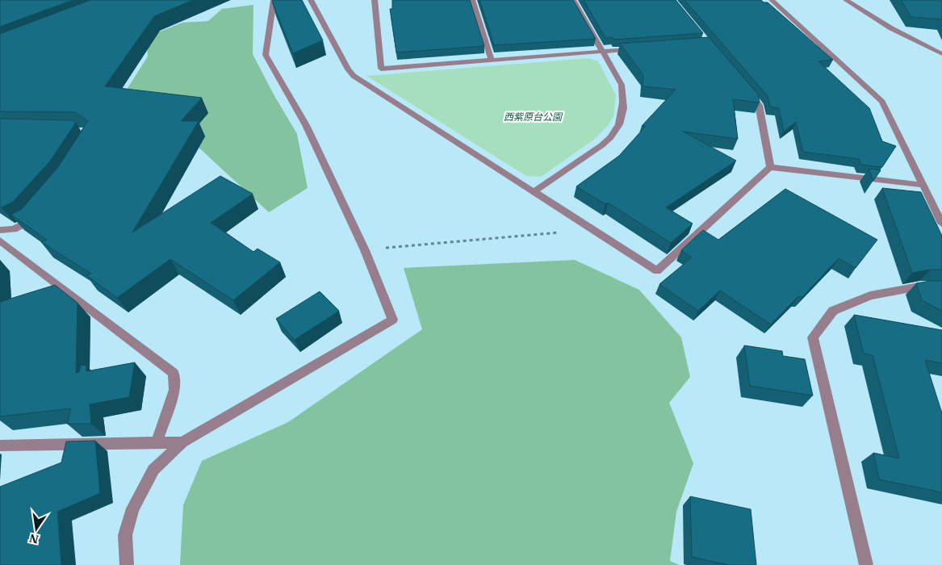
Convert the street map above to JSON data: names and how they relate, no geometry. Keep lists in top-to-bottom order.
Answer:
{
  "parks": ["西紫原台公園"],
  "north": "bottom"
}
